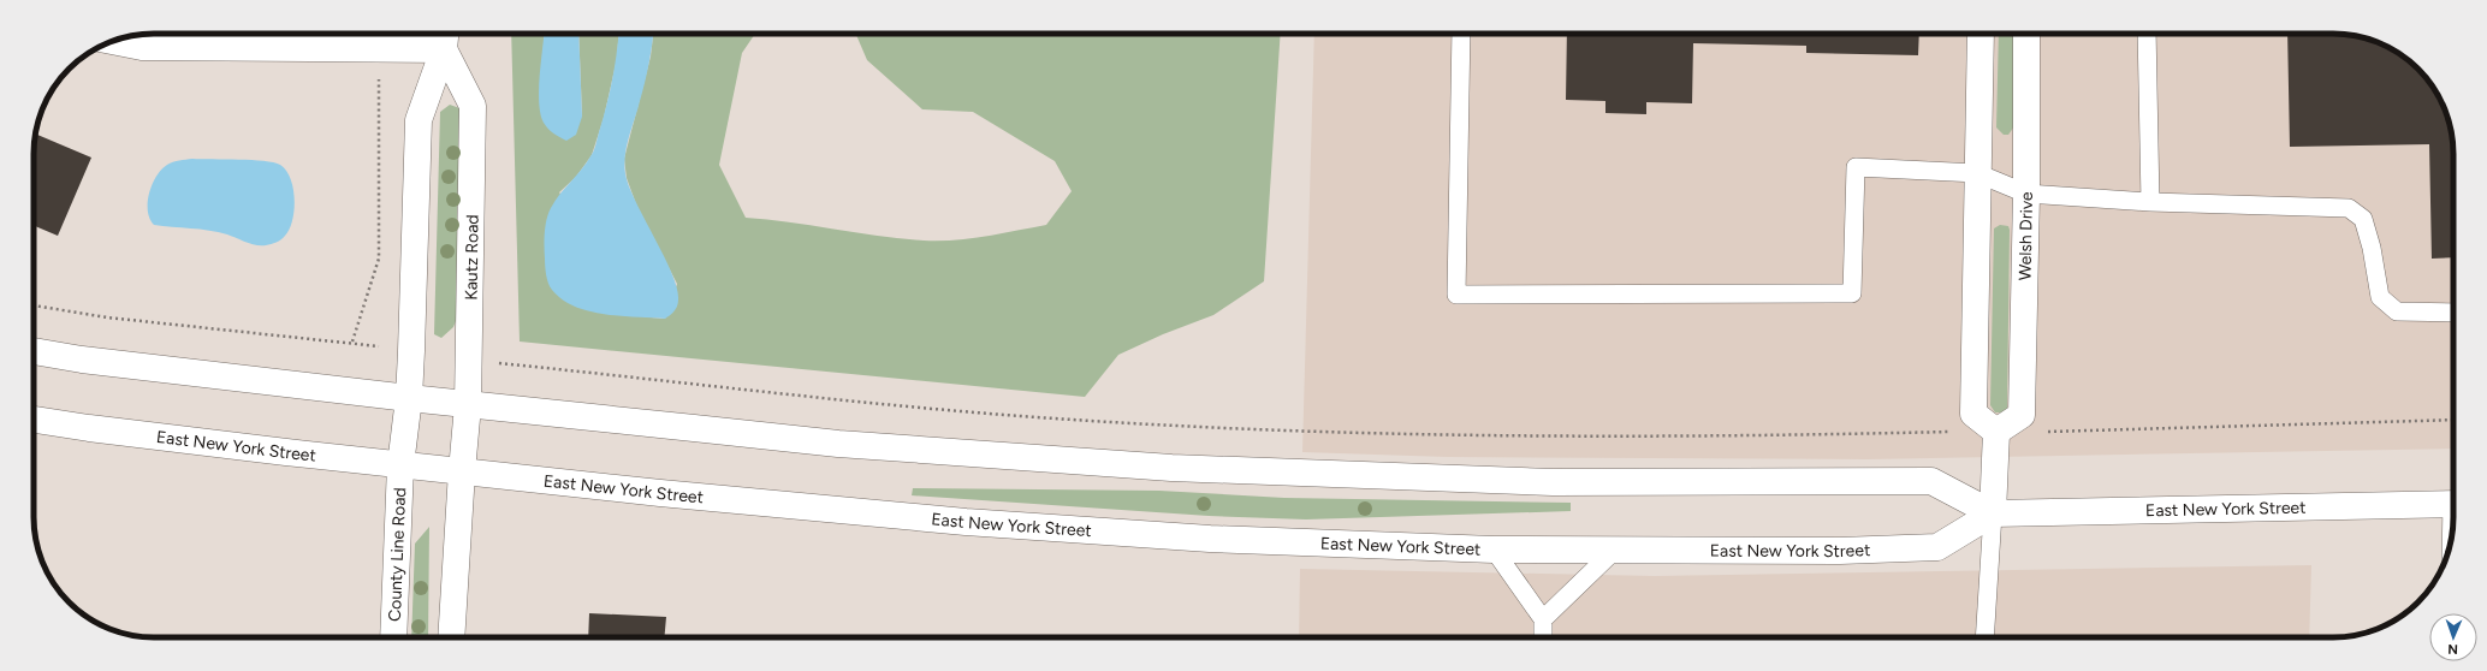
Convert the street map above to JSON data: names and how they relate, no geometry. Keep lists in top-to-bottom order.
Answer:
{
  "streets": {
    "main road": [
      "Welsh Drive",
      "Kautz Road",
      "East New York Street",
      "County Line Road"
    ]
  },
  "crossings": [
    ["Kautz Road", "East New York Street"],
    ["East New York Street", "County Line Road"]
  ],
  "north": "bottom"
}
